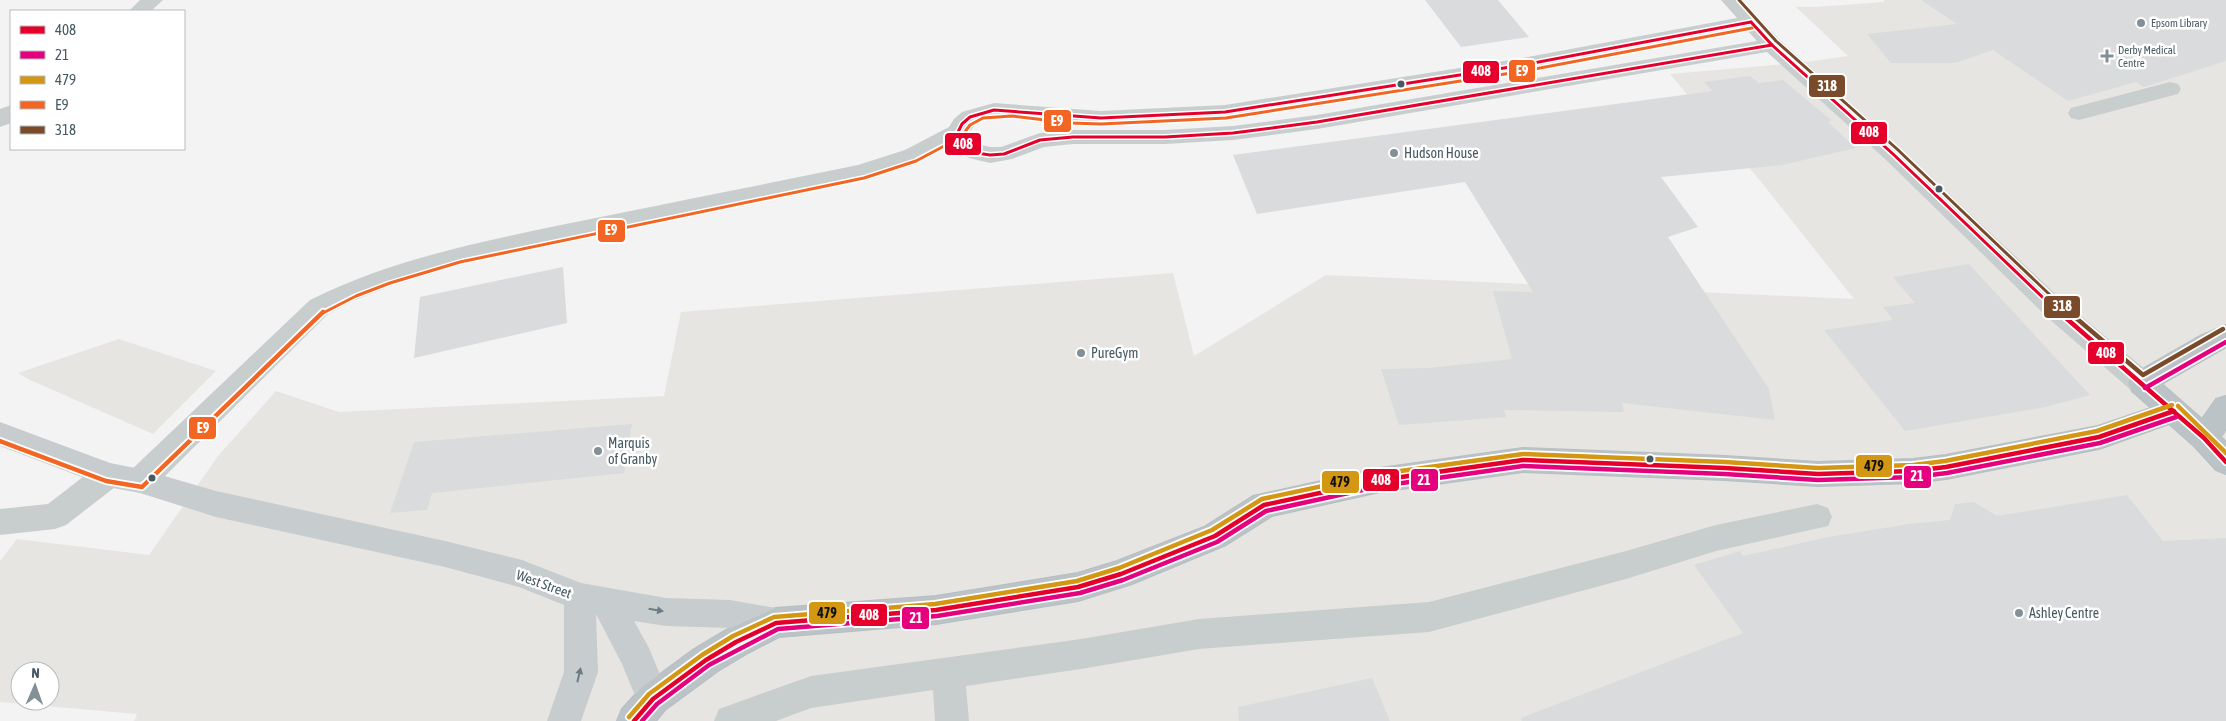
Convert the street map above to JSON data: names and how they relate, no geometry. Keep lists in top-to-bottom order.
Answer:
{
  "streets": {
    "main road": ["West Street"]
  },
  "places": {
    "other": [
      "Epsom Library",
      "Hudson House",
      "PureGym",
      "Marquis of Granby",
      "Ashley Centre"
    ],
    "health": ["Derby Medical Centre"]
  },
  "lines": [
    "transit line 318",
    "transit line 408",
    "transit line E9",
    "transit line 21",
    "transit line 479"
  ],
  "legend": [
    "408",
    "21",
    "479",
    "E9",
    "318"
  ],
  "north": "top"
}
